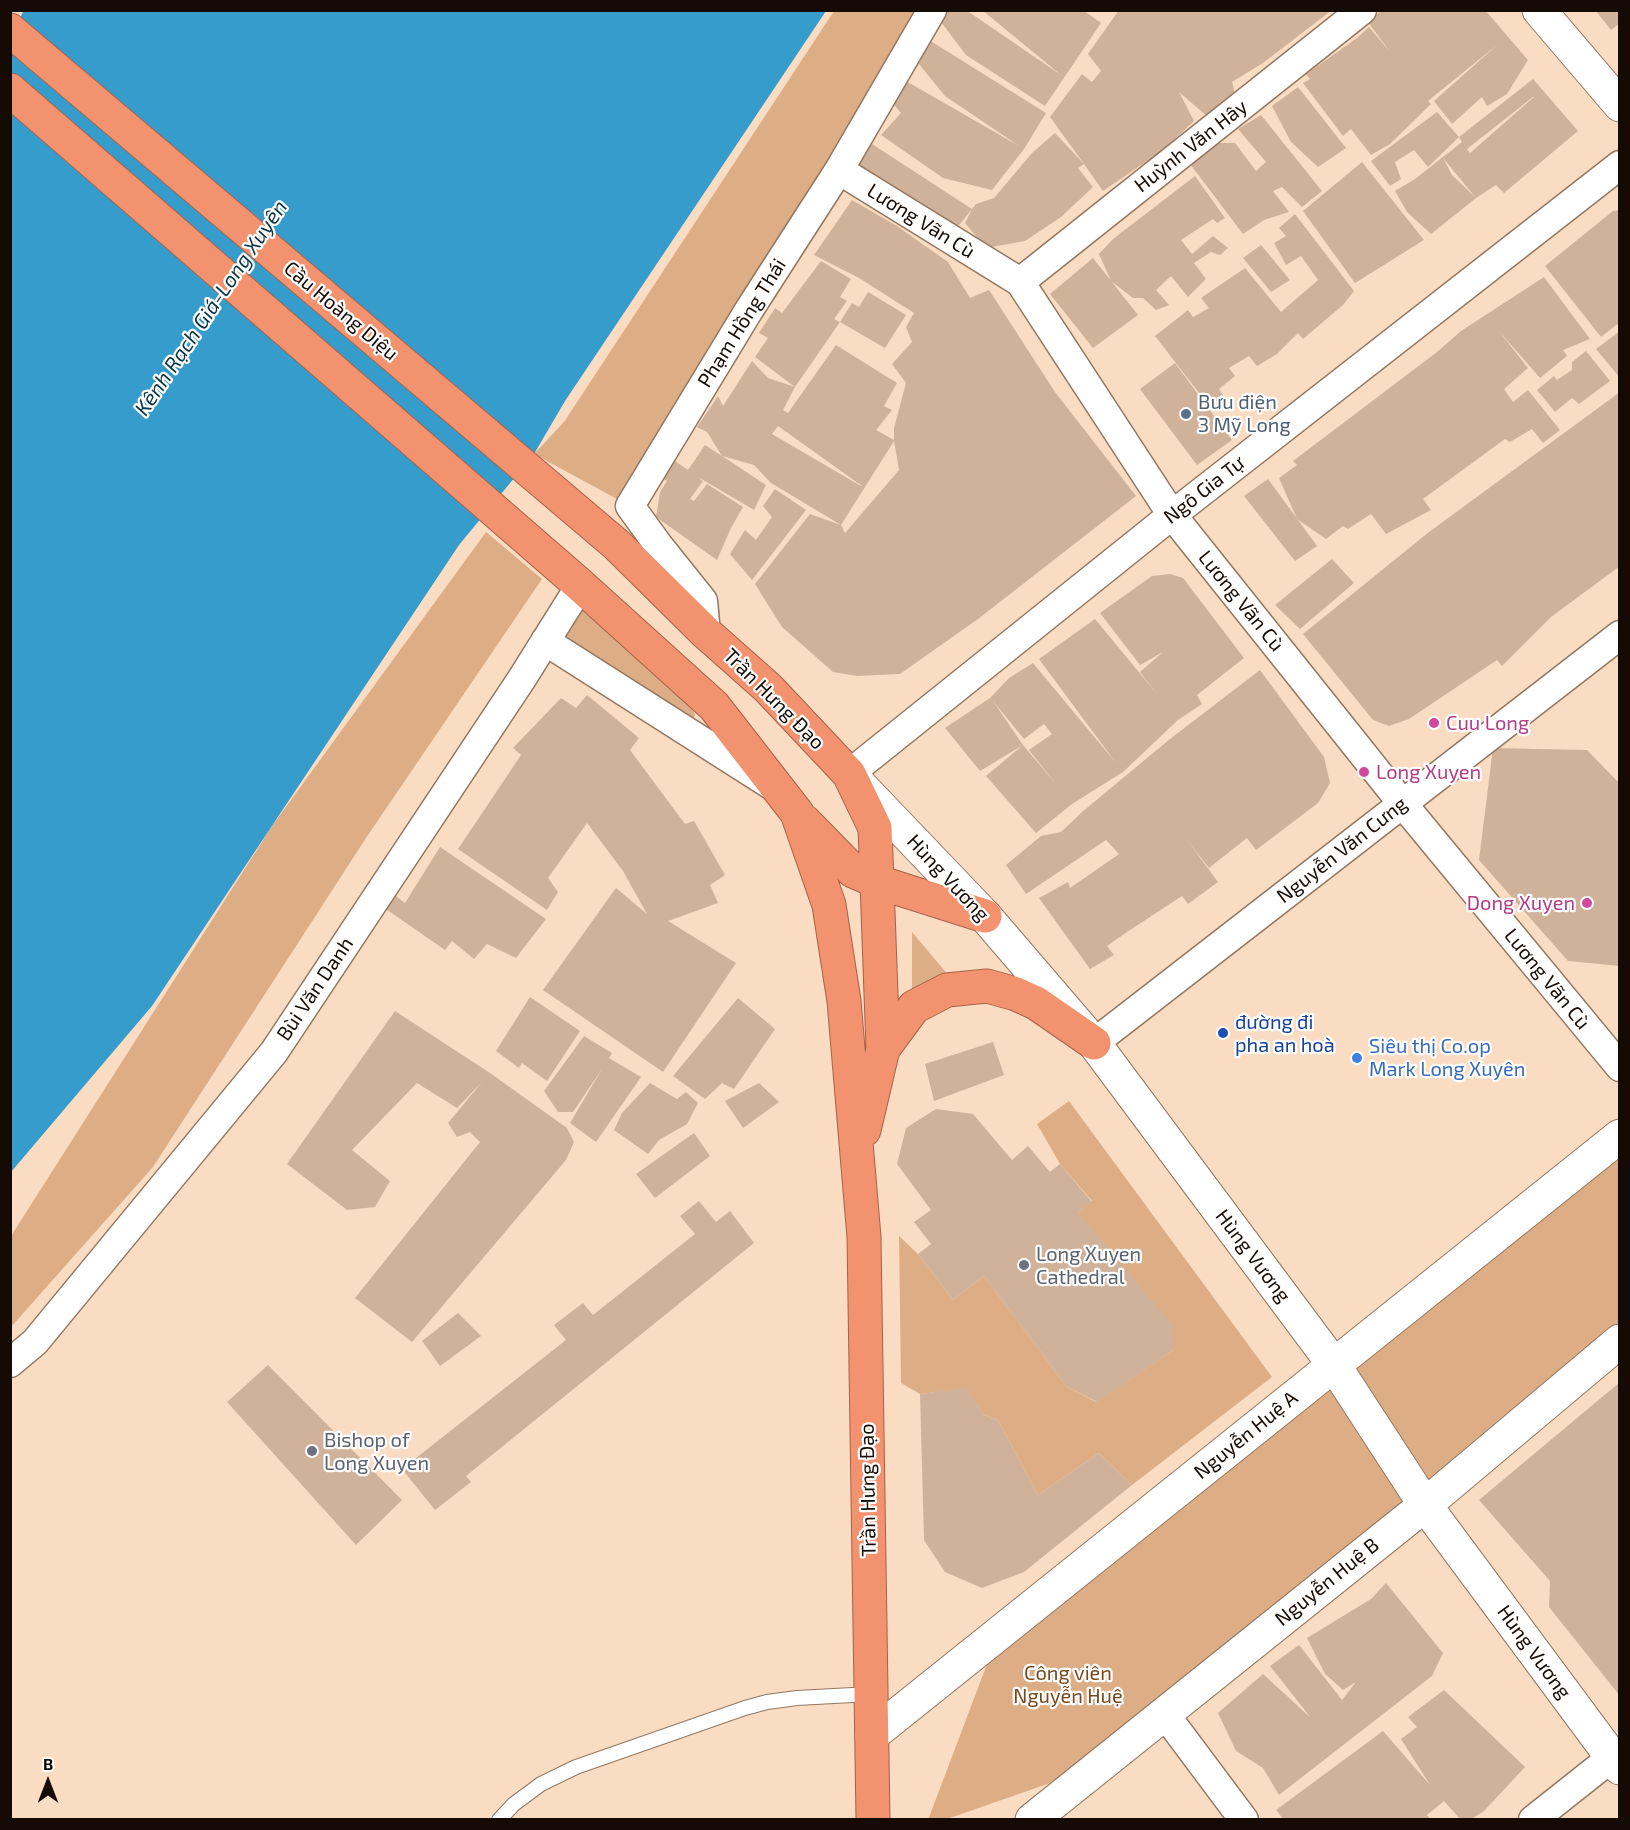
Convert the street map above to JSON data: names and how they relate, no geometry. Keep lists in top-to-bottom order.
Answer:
{
  "streets": {
    "highway": ["Cầu Hoàng Diệu", "Trần Hưng Đạo"],
    "street": [
      "Huỳnh Văn Hây",
      "Lương Vãn Cù",
      "Phạm Hồng Thái",
      "Ngô Gia Tự",
      "Nguyễn Văn Cưng",
      "Hùng Vương",
      "Bùi Văn Danh",
      "Nguyễn Huệ A",
      "Nguyễn Huệ B"
    ]
  },
  "crossings": [
    ["Huỳnh Văn Hây", "Lương Vãn Cù"],
    ["Lương Vãn Cù", "Phạm Hồng Thái"],
    ["Lương Vãn Cù", "Ngô Gia Tự"],
    ["Lương Vãn Cù", "Nguyễn Văn Cưng"],
    ["Cầu Hoàng Diệu", "Trần Hưng Đạo"],
    ["Phạm Hồng Thái", "Trần Hưng Đạo"],
    ["Ngô Gia Tự", "Trần Hưng Đạo"],
    ["Ngô Gia Tự", "Hùng Vương"],
    ["Trần Hưng Đạo", "Hùng Vương"],
    ["Trần Hưng Đạo", "Nguyễn Huệ A"],
    ["Nguyễn Văn Cưng", "Hùng Vương"],
    ["Hùng Vương", "Nguyễn Huệ A"],
    ["Hùng Vương", "Nguyễn Huệ B"]
  ],
  "water": ["Kênh Rạch Giá-Long Xuyên"],
  "parks": ["Công viên Nguyễn Huệ"],
  "places": [
    "Bưu điện 3 Mỹ Long",
    "Cuu Long",
    "Long Xuyen",
    "Dong Xuyen",
    "đường đi pha an hoà",
    "Siêu thị Co.op Mark Long Xuyên",
    "Long Xuyen Cathedral",
    "Bishop of Long Xuyen"
  ],
  "north": "top"
}
